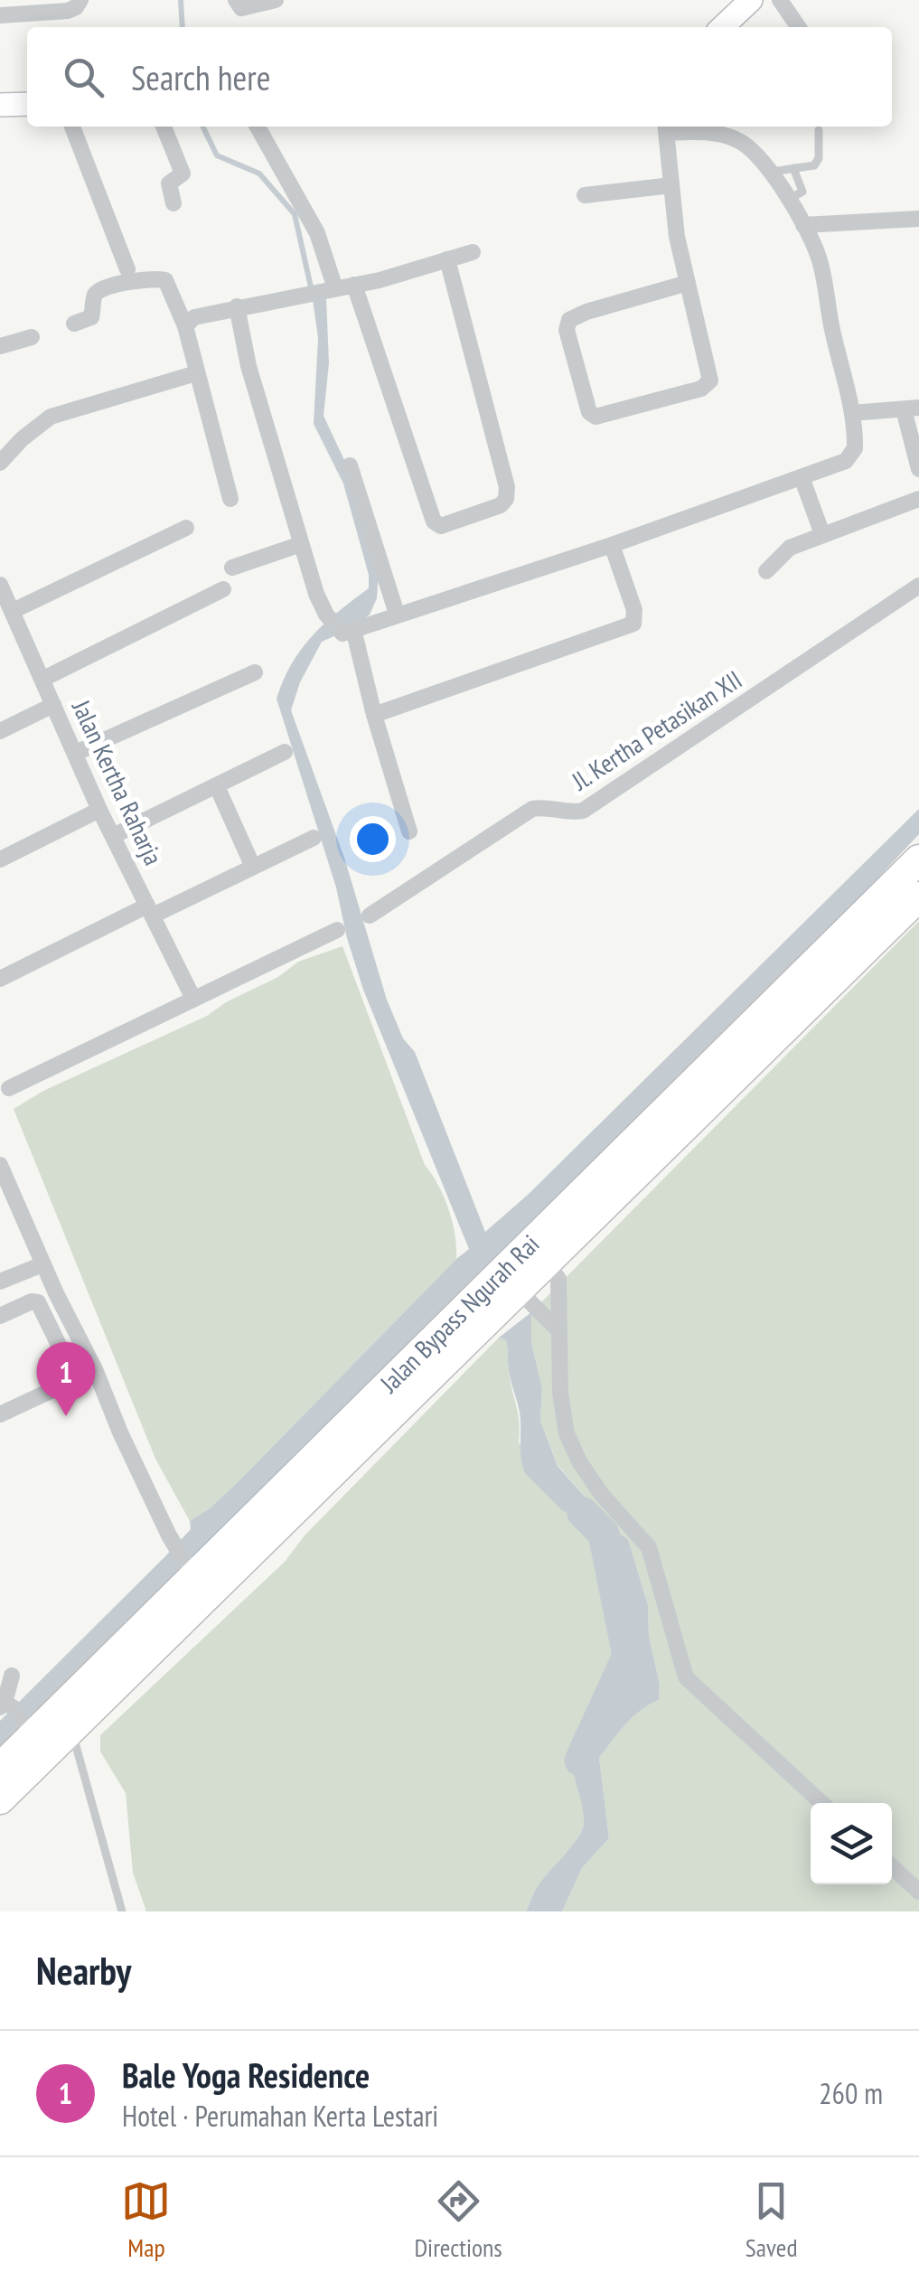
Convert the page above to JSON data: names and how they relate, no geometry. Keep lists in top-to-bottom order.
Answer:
{
  "streets": {
    "highway": ["Jalan Bypass Ngurah Rai"],
    "street": ["Jl. Kertha Petasikan XII", "Jalan Kertha Raharja"]
  },
  "page": {
    "search": "Search here",
    "pins": "1",
    "heading": "Nearby",
    "list": [
      {
        "mark": "1",
        "name": "Bale Yoga Residence",
        "note": "Hotel · Perumahan Kerta Lestari",
        "value": "260 m"
      }
    ],
    "nav": ["Map", "Directions", "Saved"]
  }
}
